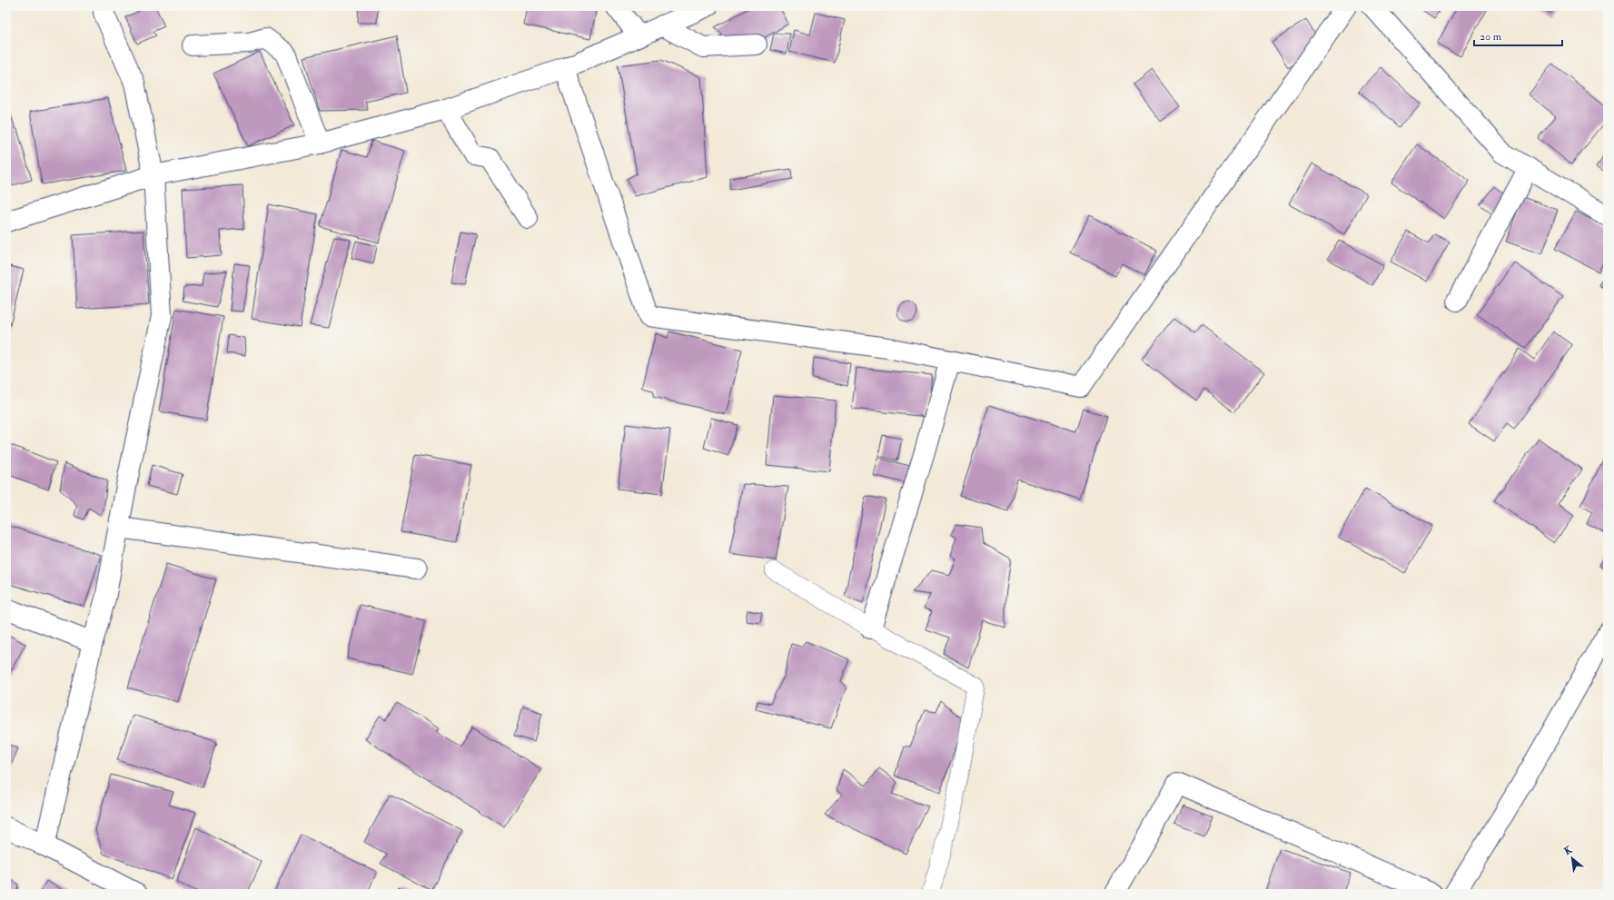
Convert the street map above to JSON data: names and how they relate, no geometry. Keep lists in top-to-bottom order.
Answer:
{
  "scale_bar": "20 m",
  "north": "top left"
}
